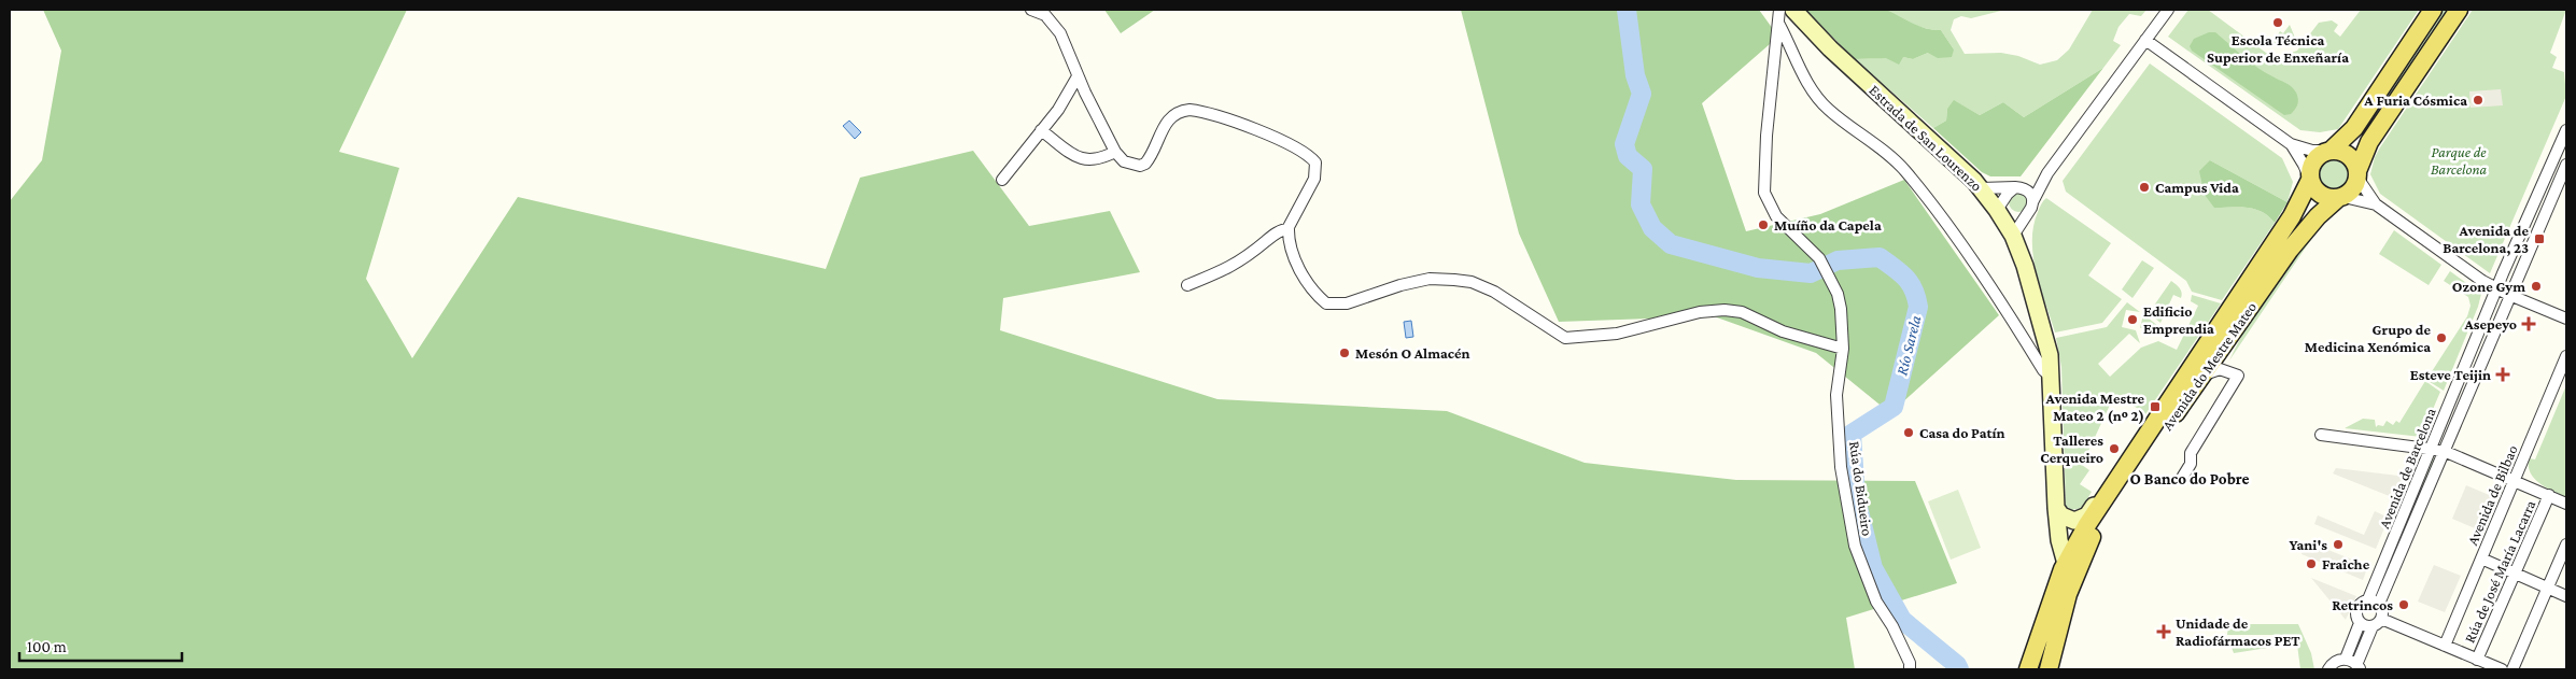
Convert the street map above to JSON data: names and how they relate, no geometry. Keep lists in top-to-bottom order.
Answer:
{
  "streets": {
    "main road": ["Avenida do Mestre Mateo"],
    "street": [
      "Estrada de San Lourenzo",
      "Avenida de Barcelona",
      "Rúa do Bidueiro",
      "Avenida de Bilbao",
      "Rúa de José María Lacarra"
    ]
  },
  "districts": ["O Banco do Pobre"],
  "water": ["Río Sarela"],
  "parks": ["Parque de Barcelona"],
  "places": {
    "other": [
      "Escola Técnica Superior de Enxeñaría",
      "A Furia Cósmica",
      "Campus Vida",
      "Muíño da Capela",
      "Ozone Gym",
      "Edificio Emprendia",
      "Grupo de Medicina Xenómica",
      "Mesón O Almacén",
      "Casa do Patín",
      "Talleres Cerqueiro",
      "Yani's",
      "Fraîche",
      "Retrincos"
    ],
    "transit": ["Avenida de Barcelona, 23", "Avenida Mestre Mateo 2 (nº 2)"],
    "health": ["Asepeyo", "Esteve Teijin", "Unidade de Radiofármacos PET"]
  },
  "scale_bar": "100 m"
}
